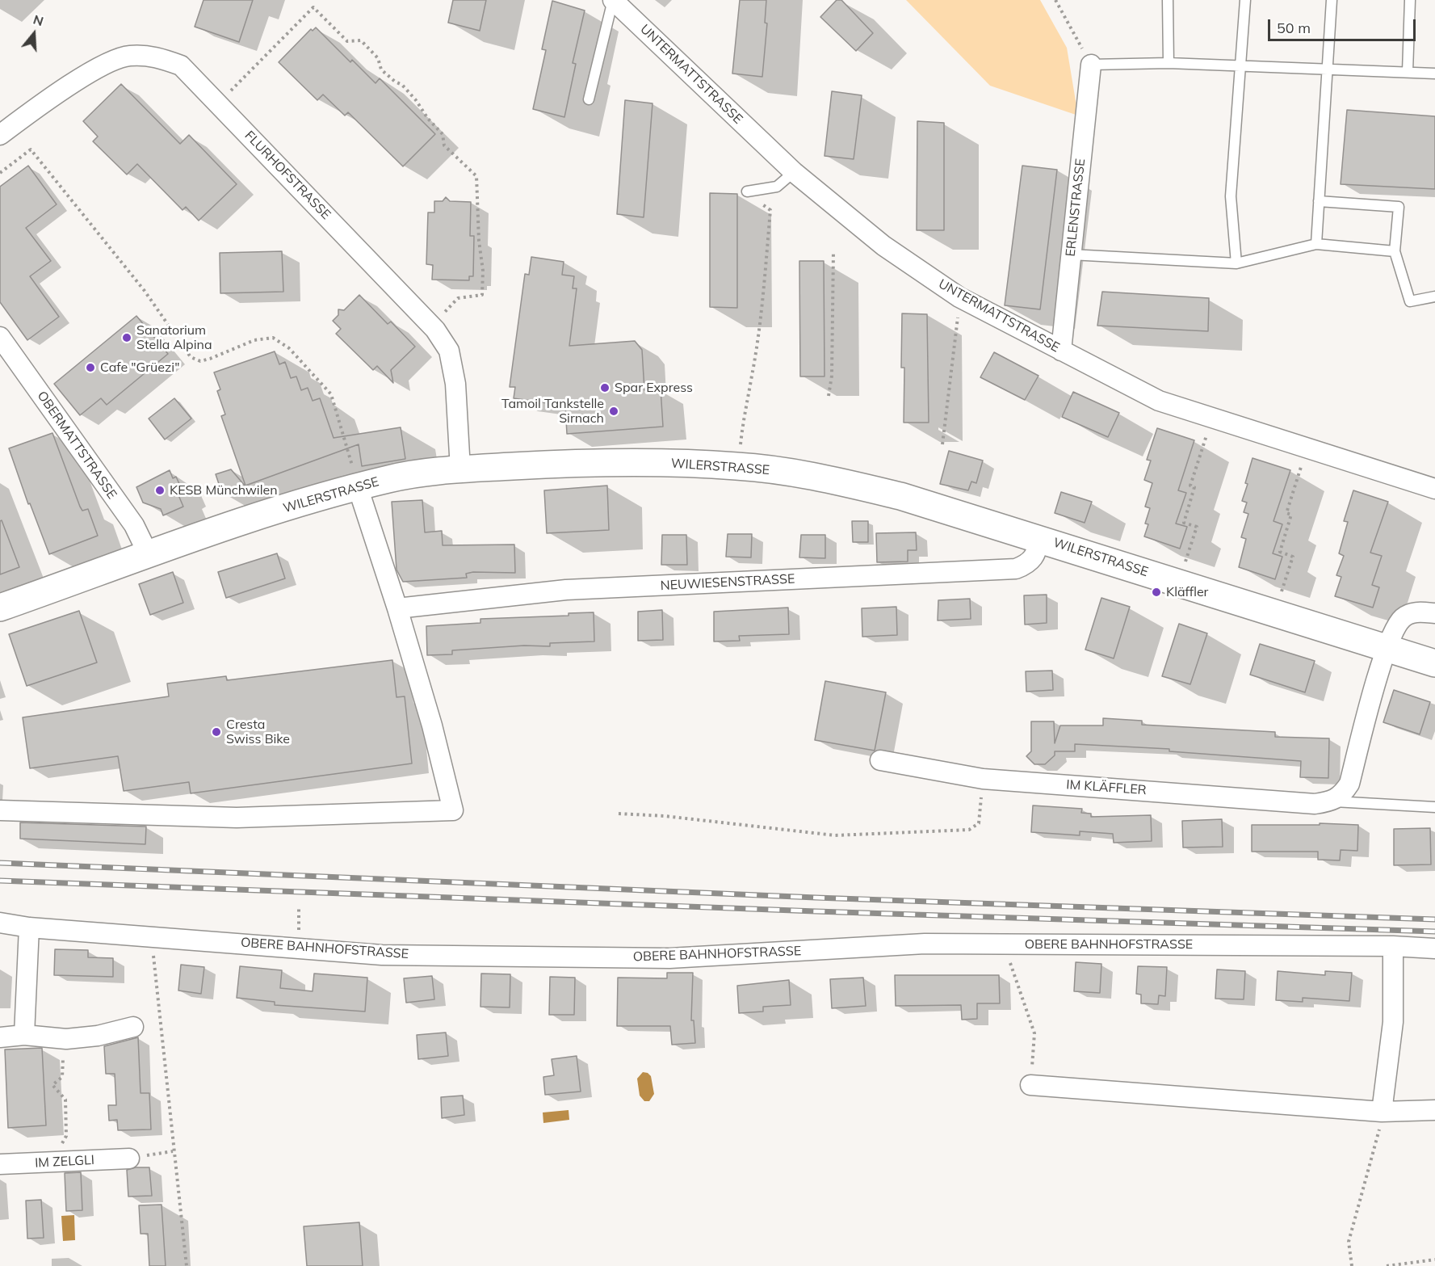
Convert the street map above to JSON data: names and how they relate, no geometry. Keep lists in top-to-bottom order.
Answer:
{
  "streets": {
    "main road": ["WILERSTRASSE"],
    "street": [
      "UNTERMATTSTRASSE",
      "FLURHOFSTRASSE",
      "ERLENSTRASSE",
      "OBERMATTSTRASSE",
      "NEUWIESENSTRASSE",
      "IM KLÄFFLER",
      "OBERE BAHNHOFSTRASSE",
      "IM ZELGLI"
    ]
  },
  "crossings": [
    ["UNTERMATTSTRASSE", "ERLENSTRASSE"],
    ["FLURHOFSTRASSE", "WILERSTRASSE"],
    ["OBERMATTSTRASSE", "WILERSTRASSE"],
    ["WILERSTRASSE", "NEUWIESENSTRASSE"]
  ],
  "places": [
    "Sanatorium Stella Alpina",
    "Cafe \"Grüezi\"",
    "Spar Express",
    "Tamoil Tankstelle Sirnach",
    "KESB Münchwilen",
    "Kläffler",
    "Cresta Swiss Bike"
  ],
  "scale_bar": "50 m",
  "north": "top"
}
